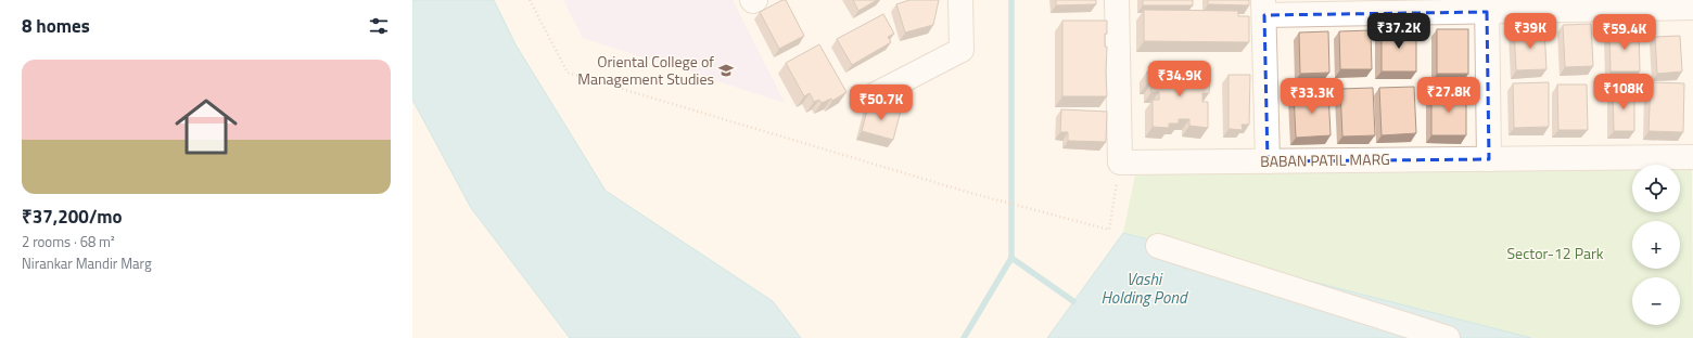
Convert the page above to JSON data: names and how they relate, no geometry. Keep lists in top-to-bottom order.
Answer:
{
  "streets": {
    "street": ["BABAN PATIL MARG"]
  },
  "water": ["Vashi Holding Pond"],
  "parks": ["Sector-12 Park"],
  "places": {
    "school or university": ["Oriental College of Management Studies"]
  },
  "page": {
    "heading": "8 homes",
    "price": [
      "₹37.2K",
      "₹39K",
      "₹59.4K",
      "₹34.9K",
      "₹108K",
      "₹27.8K",
      "₹33.3K",
      "₹50.7K"
    ],
    "list": [
      {
        "name": "₹37,200/mo",
        "note": "2 rooms · 68 m² · Nirankar Mandir Marg"
      }
    ],
    "map_buttons": ["+", "−"]
  }
}
